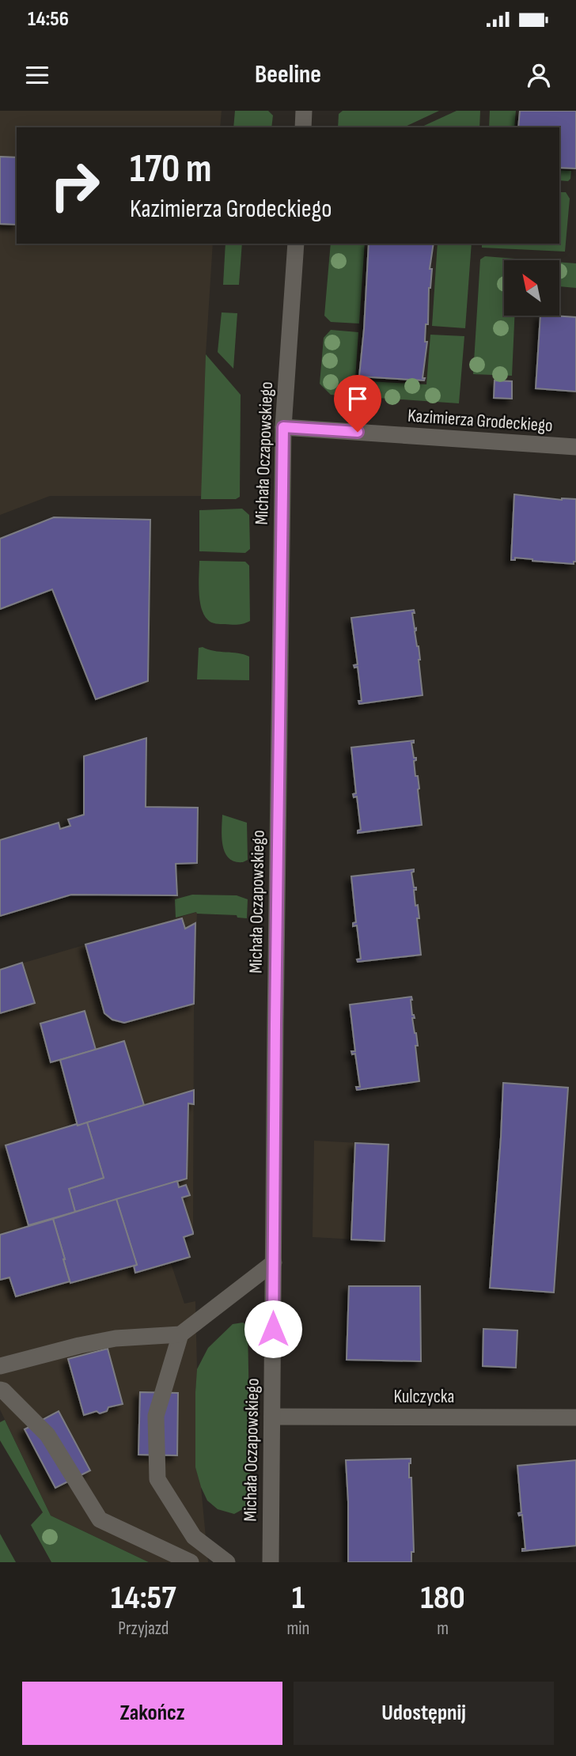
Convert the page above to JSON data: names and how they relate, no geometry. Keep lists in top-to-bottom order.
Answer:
{
  "streets": {
    "street": ["Kazimierza Grodeckiego", "Michała Oczapowskiego", "Kulczycka"]
  },
  "crossings": [
    ["Kazimierza Grodeckiego", "Michała Oczapowskiego"],
    ["Michała Oczapowskiego", "Kulczycka"]
  ],
  "north": "top left",
  "page": {
    "status": "14:56",
    "header": "Beeline",
    "turn": ["170 m", "Kazimierza Grodeckiego"],
    "eta": [
      "14:57",
      "Przyjazd",
      "1",
      "min",
      "180",
      "m"
    ],
    "buttons": ["Zakończ", "Udostępnij"]
  }
}
